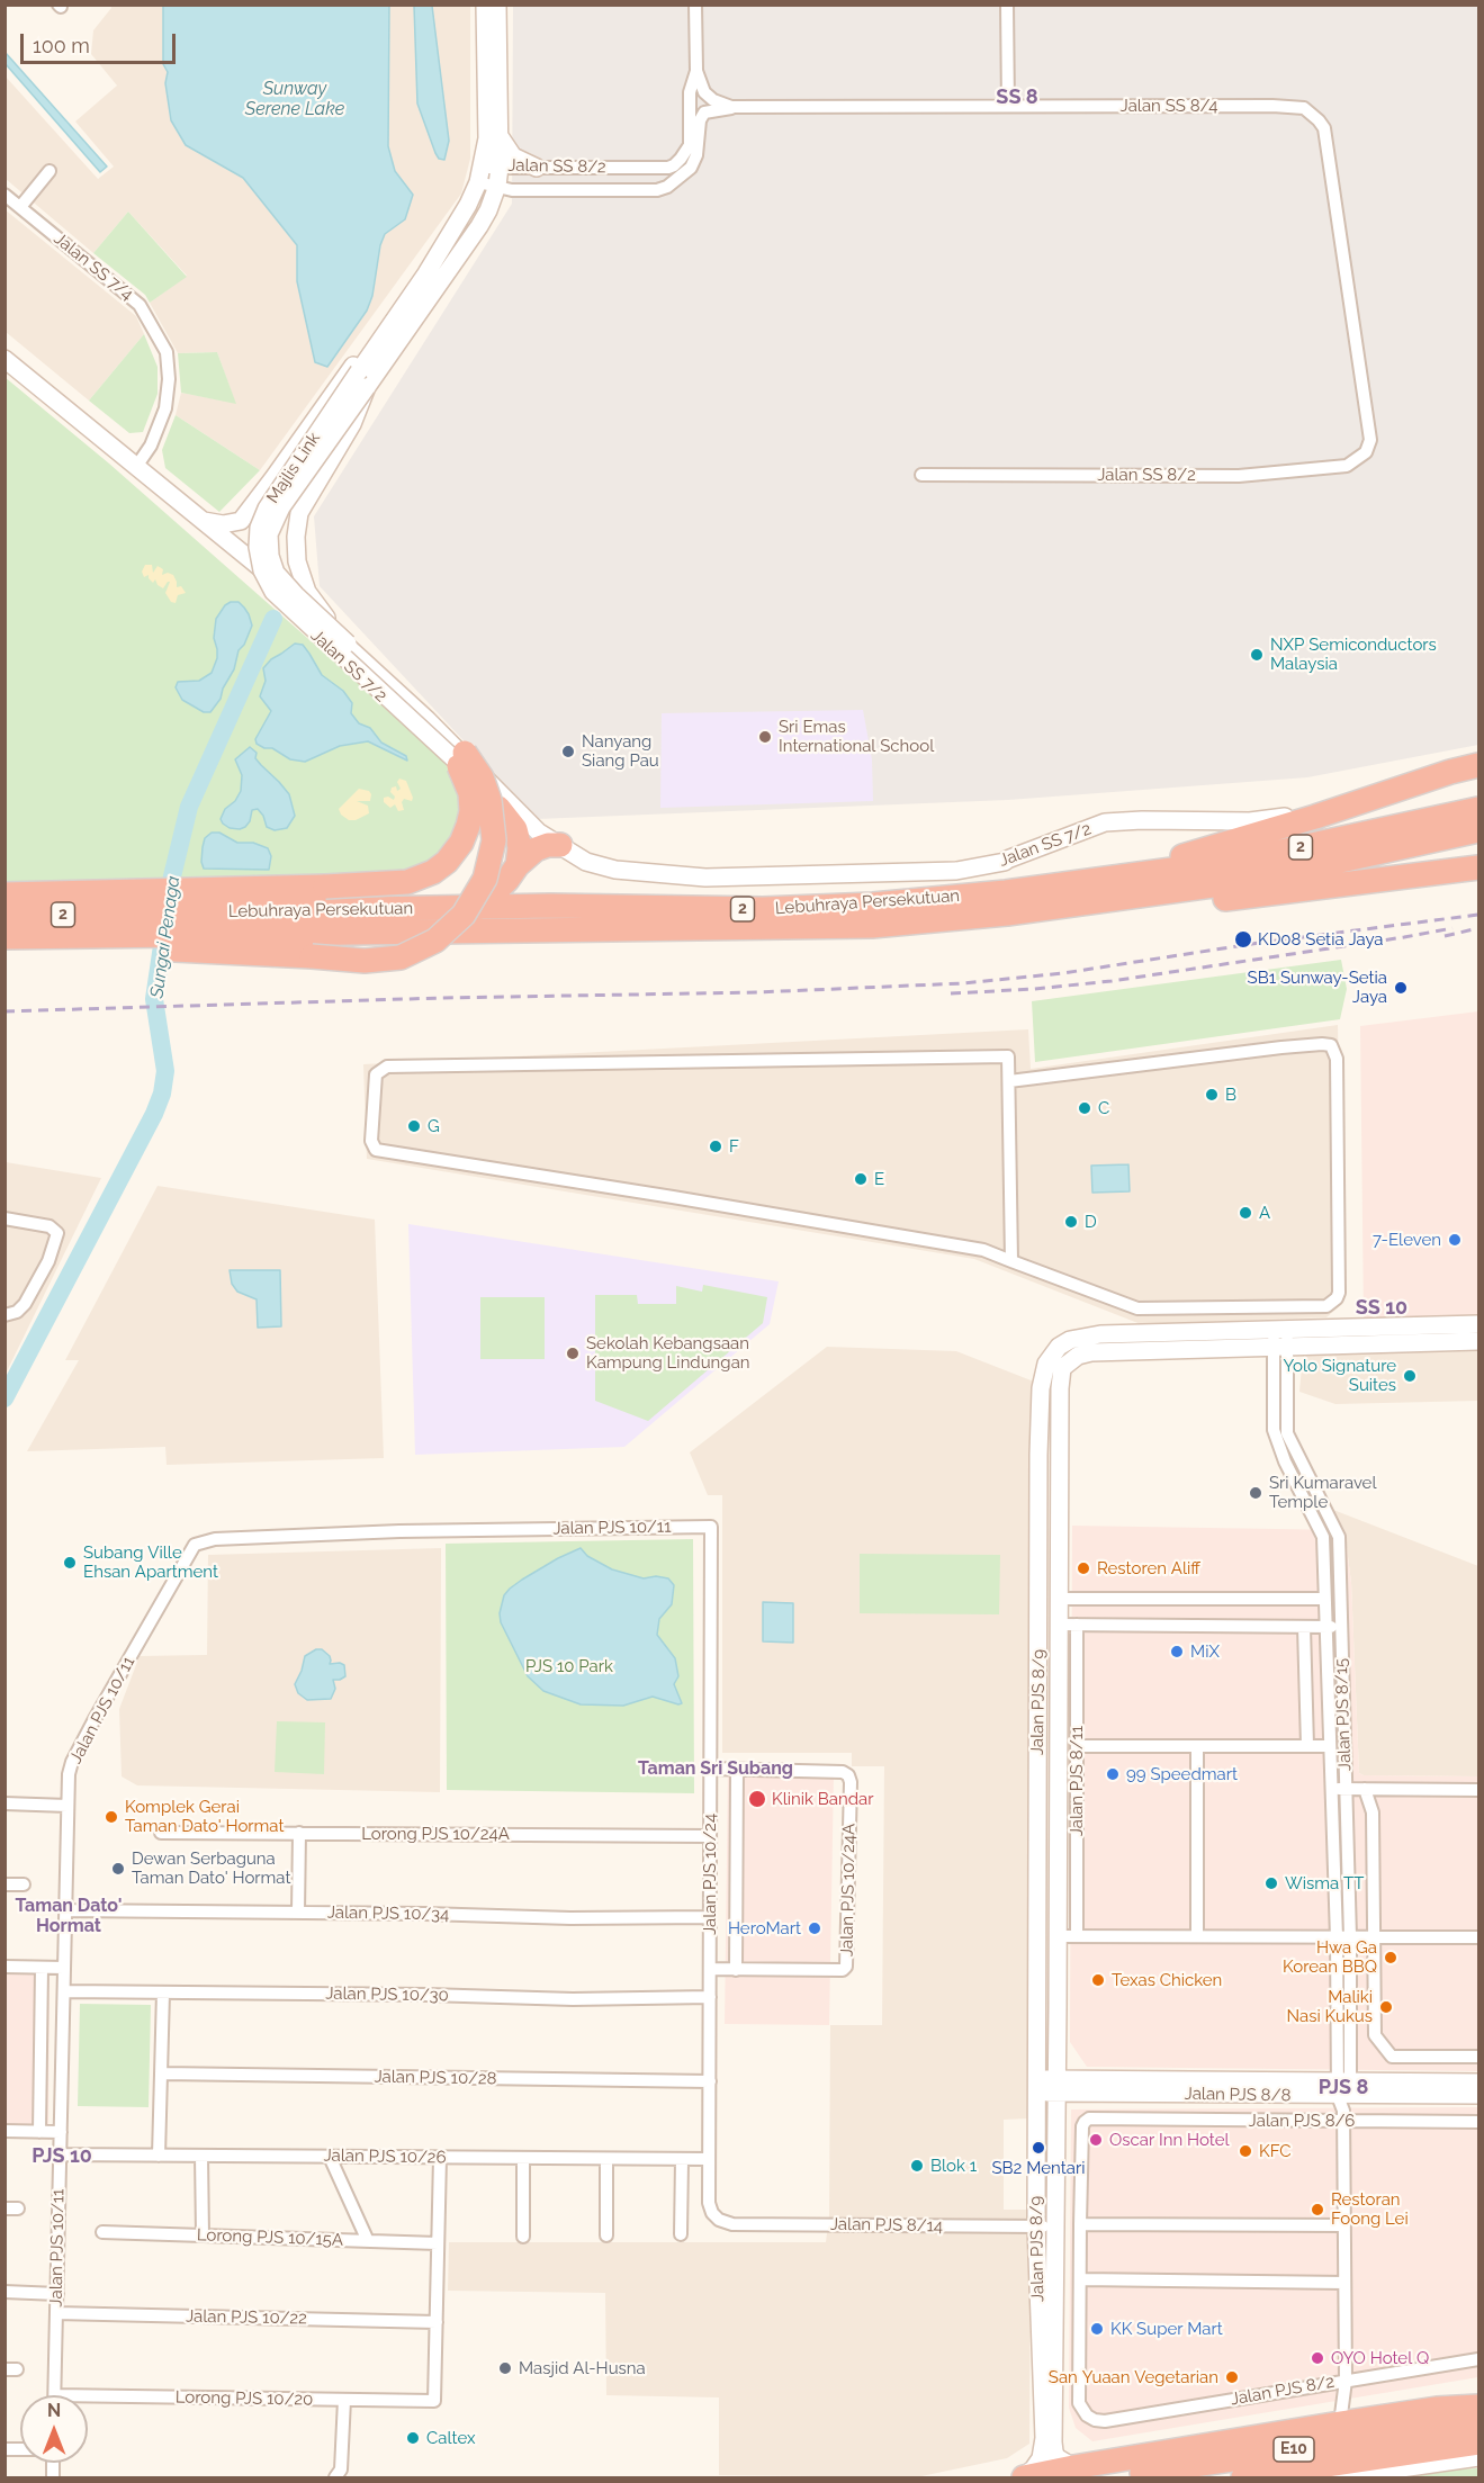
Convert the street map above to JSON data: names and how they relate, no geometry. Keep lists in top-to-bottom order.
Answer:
{
  "streets": {
    "highway": ["2", "Lebuhraya Persekutuan", "E10"],
    "street": [
      "Jalan SS 8/4",
      "Jalan SS 8/2",
      "Jalan SS 7/4",
      "Majlis Link",
      "Jalan SS 7/2",
      "Jalan PJS 10/11",
      "Jalan PJS 8/9",
      "Jalan PJS 8/15",
      "Jalan PJS 8/11",
      "Lorong PJS 10/24A",
      "Jalan PJS 10/24",
      "Jalan PJS 10/24A",
      "Jalan PJS 10/34",
      "Jalan PJS 10/30",
      "Jalan PJS 10/28",
      "Jalan PJS 8/8",
      "Jalan PJS 8/6",
      "Jalan PJS 10/26",
      "Jalan PJS 8/14",
      "Lorong PJS 10/15A",
      "Jalan PJS 10/22",
      "Jalan PJS 8/2",
      "Lorong PJS 10/20"
    ]
  },
  "crossings": [
    ["Jalan SS 8/4", "Jalan SS 8/2"],
    ["Jalan SS 8/2", "Majlis Link"],
    ["Jalan SS 7/4", "Jalan SS 7/2"],
    ["Jalan PJS 10/11", "Jalan PJS 10/24"],
    ["Jalan PJS 10/11", "Jalan PJS 10/34"],
    ["Jalan PJS 10/11", "Jalan PJS 10/30"],
    ["Jalan PJS 10/11", "Jalan PJS 10/26"],
    ["Jalan PJS 10/11", "Jalan PJS 10/22"],
    ["Jalan PJS 8/9", "Jalan PJS 8/8"],
    ["Jalan PJS 8/9", "Jalan PJS 8/14"],
    ["Jalan PJS 8/15", "Jalan PJS 8/8"],
    ["Jalan PJS 8/15", "Jalan PJS 8/6"],
    ["Lorong PJS 10/24A", "Jalan PJS 10/24"],
    ["Jalan PJS 10/24", "Jalan PJS 10/24A"],
    ["Jalan PJS 10/24", "Jalan PJS 10/34"],
    ["Jalan PJS 10/24", "Jalan PJS 10/30"],
    ["Jalan PJS 10/24", "Jalan PJS 10/28"],
    ["Jalan PJS 10/24", "Jalan PJS 10/26"],
    ["Jalan PJS 10/24", "Jalan PJS 8/14"],
    ["Jalan PJS 8/8", "Jalan PJS 8/6"],
    ["Jalan PJS 10/22", "Lorong PJS 10/20"]
  ],
  "districts": [
    "SS 8",
    "SS 10",
    "Taman Sri Subang",
    "Taman Dato' Hormat",
    "PJS 8",
    "PJS 10"
  ],
  "water": ["Sunway Serene Lake", "Sungai Penaga"],
  "parks": ["PJS 10 Park"],
  "places": [
    "NXP Semiconductors Malaysia",
    "Sri Emas International School",
    "Nanyang Siang Pau",
    "KD08 Setia Jaya",
    "SB1 Sunway-Setia Jaya",
    "B",
    "C",
    "G",
    "F",
    "E",
    "A",
    "D",
    "7-Eleven",
    "Sekolah Kebangsaan Kampung Lindungan",
    "Yolo Signature Suites",
    "Sri Kumaravel Temple",
    "Subang Ville Ehsan Apartment",
    "Restoren Aliff",
    "MiX",
    "99 Speedmart",
    "Klinik Bandar",
    "Komplek Gerai Taman Dato' Hormat",
    "Dewan Serbaguna Taman Dato' Hormat",
    "Wisma TT",
    "HeroMart",
    "Hwa Ga Korean BBQ",
    "Texas Chicken",
    "Maliki Nasi Kukus",
    "Oscar Inn Hotel",
    "SB2 Mentari",
    "KFC",
    "Blok 1",
    "Restoran Foong Lei",
    "KK Super Mart",
    "OYO Hotel Q",
    "Masjid Al-Husna",
    "San Yuaan Vegetarian",
    "Caltex"
  ],
  "scale_bar": "100 m",
  "north": "top"
}
